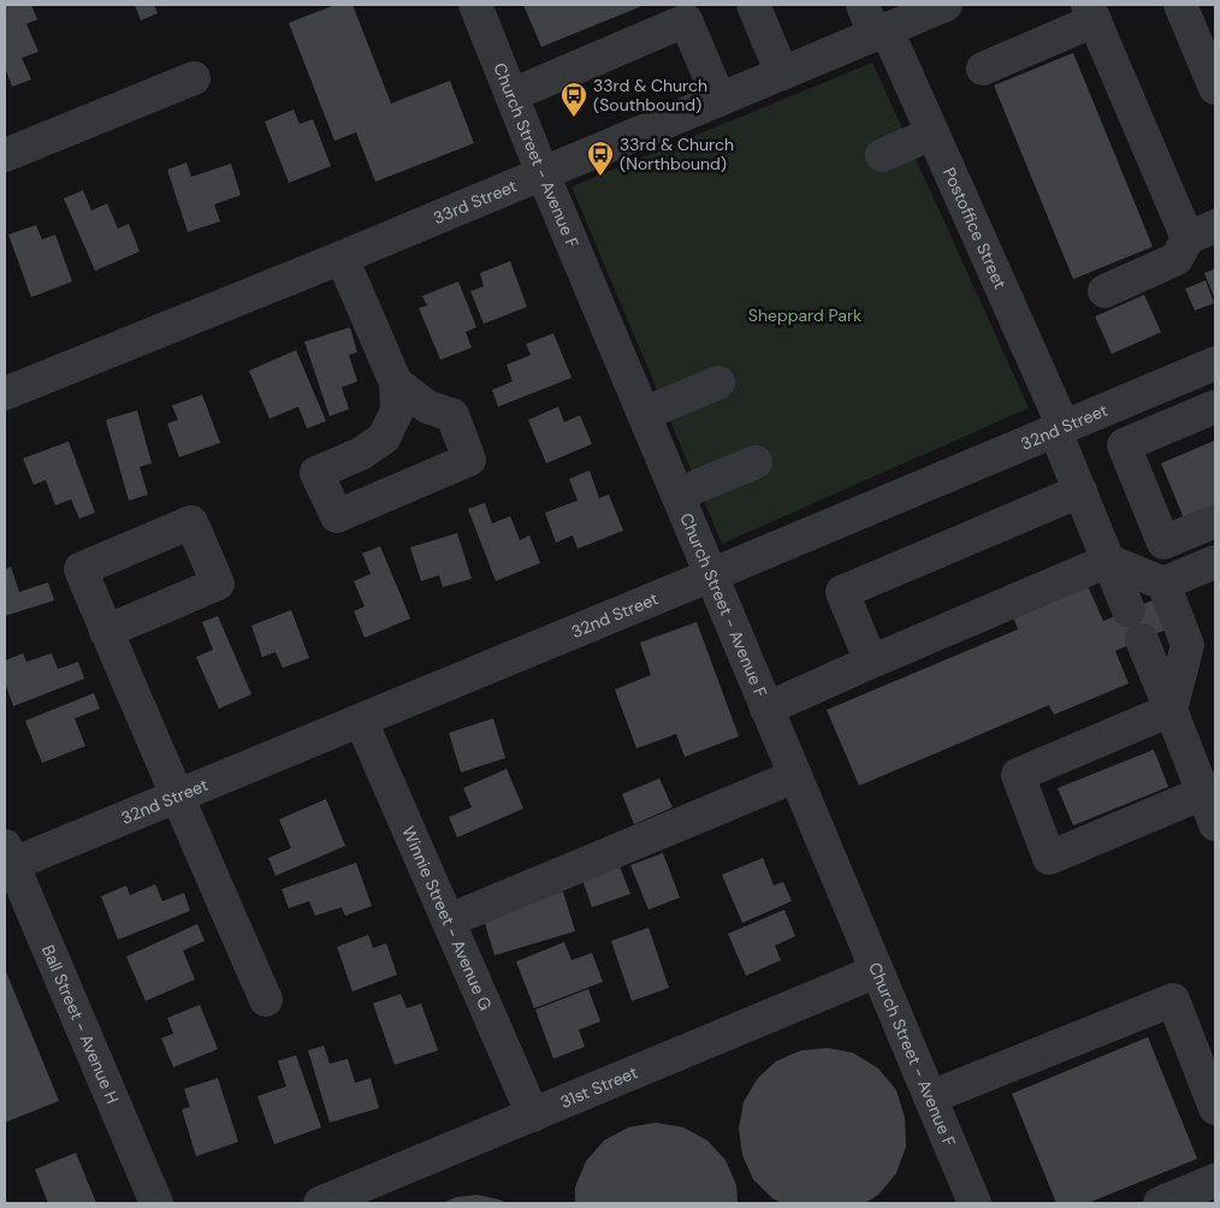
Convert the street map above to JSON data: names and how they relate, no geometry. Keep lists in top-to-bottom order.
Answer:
{
  "streets": {
    "street": [
      "Church Street - Avenue F",
      "33rd Street",
      "Postoffice Street",
      "32nd Street",
      "Winnie Street - Avenue G",
      "Ball Street - Avenue H",
      "31st Street"
    ]
  },
  "crossings": [
    ["Church Street - Avenue F", "33rd Street"],
    ["Church Street - Avenue F", "32nd Street"],
    ["Church Street - Avenue F", "31st Street"],
    ["33rd Street", "Postoffice Street"],
    ["Postoffice Street", "32nd Street"],
    ["32nd Street", "Winnie Street - Avenue G"],
    ["32nd Street", "Ball Street - Avenue H"],
    ["Winnie Street - Avenue G", "31st Street"]
  ],
  "parks": ["Sheppard Park"],
  "places": {
    "bus stop": ["33rd & Church (Southbound)", "33rd & Church (Northbound)"]
  }
}
